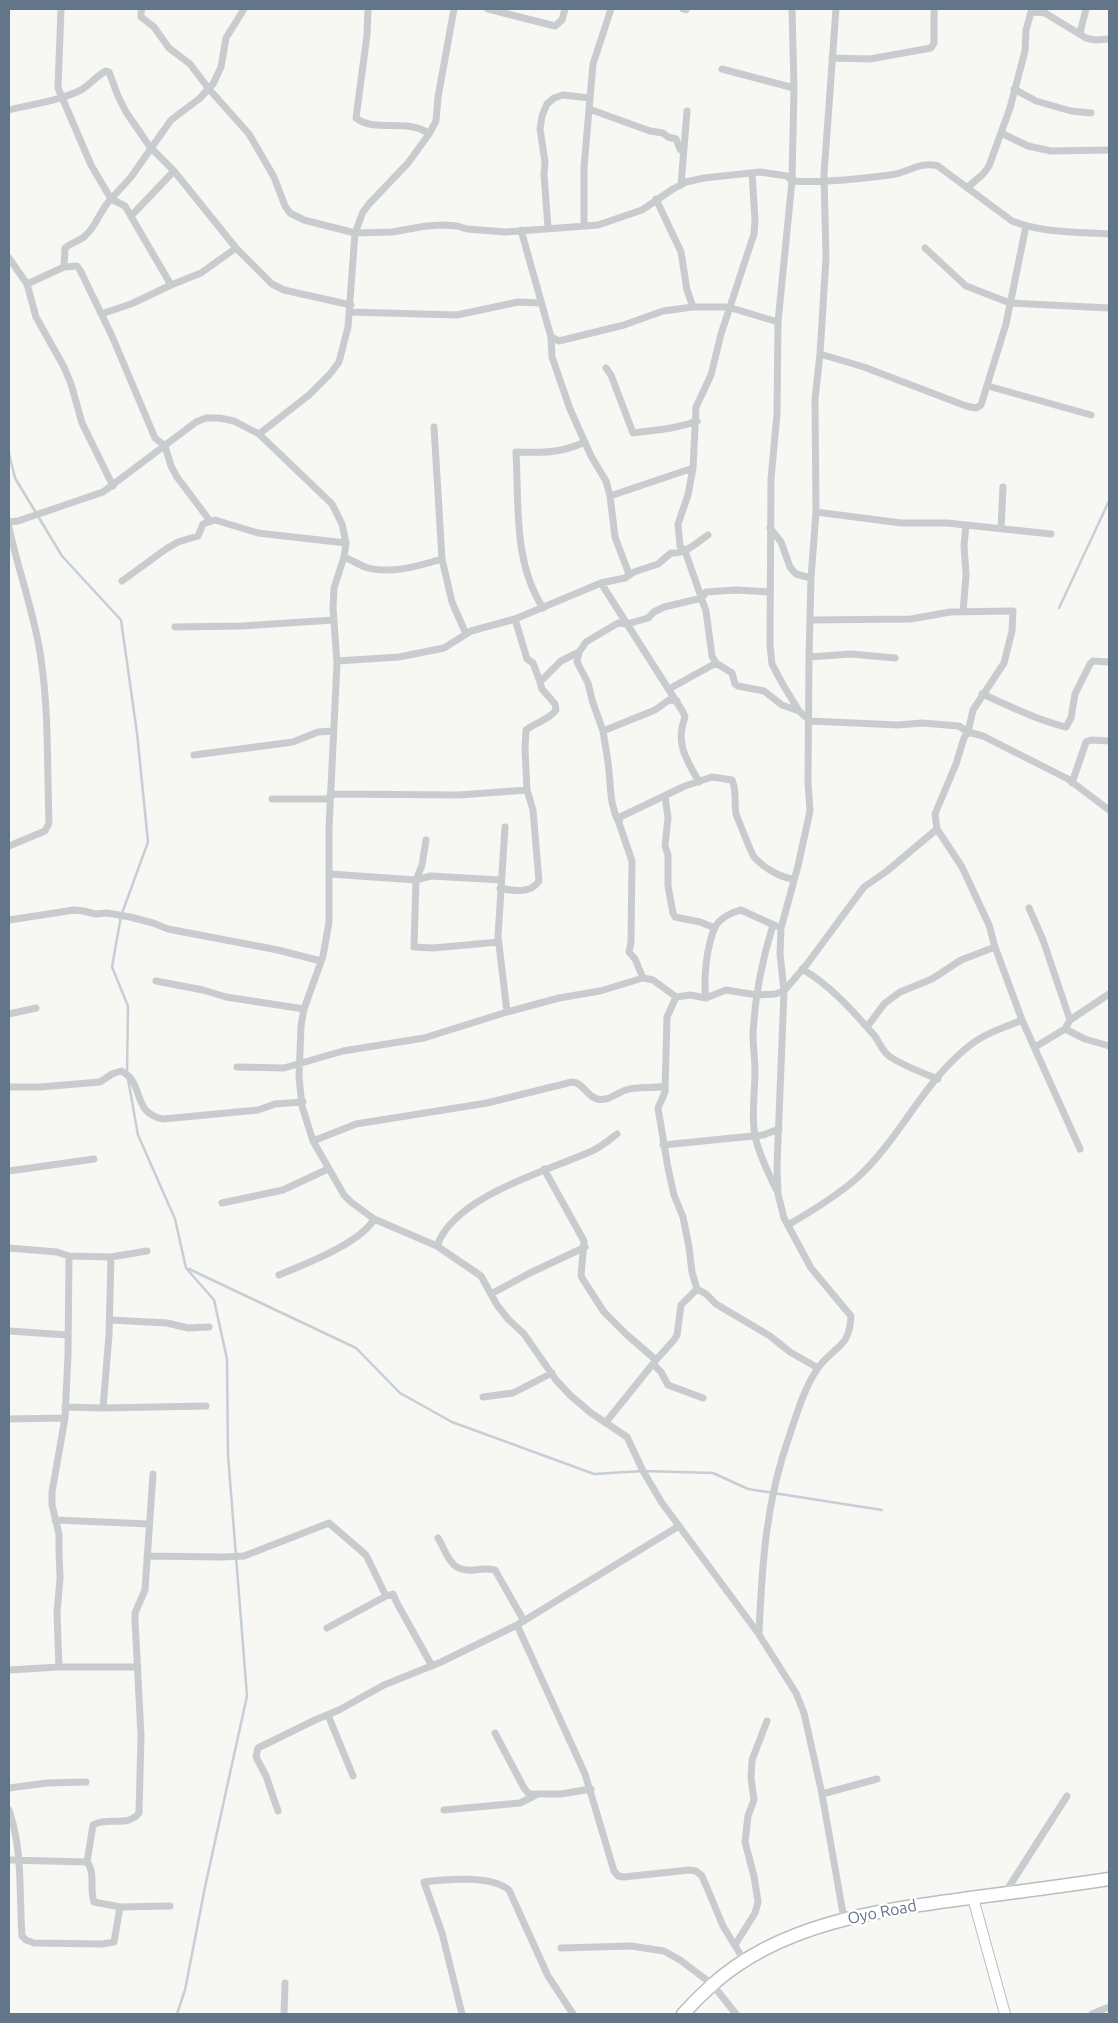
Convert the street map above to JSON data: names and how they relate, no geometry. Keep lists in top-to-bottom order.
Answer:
{
  "streets": {
    "highway": ["Oyo Road"]
  }
}
